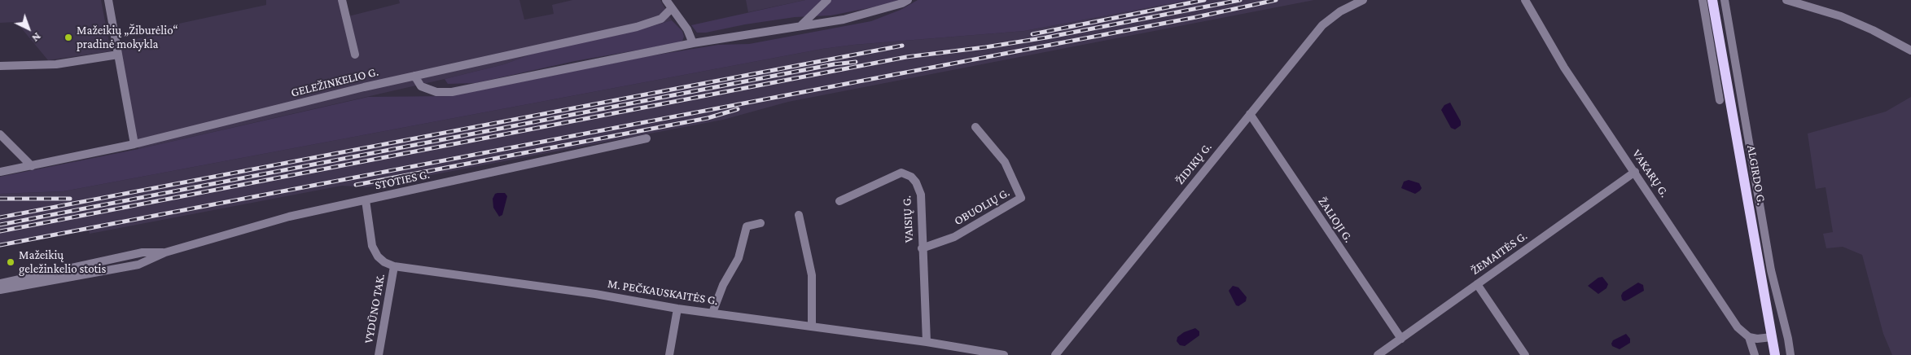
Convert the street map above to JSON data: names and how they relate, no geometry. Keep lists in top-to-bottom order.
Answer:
{
  "streets": {
    "main road": ["ALGIRDO G."],
    "street": [
      "GELEŽINKELIO G.",
      "ŽIDIKŲ G.",
      "VAKARŲ G.",
      "STOTIES G.",
      "OBUOLIŲ G.",
      "VAISIŲ G.",
      "ŽALIOJI G.",
      "ŽEMAITĖS G.",
      "M. PEČKAUSKAITĖS G.",
      "VYDŪNO TAK."
    ]
  },
  "crossings": [
    ["ŽIDIKŲ G.", "ŽALIOJI G."],
    ["VAKARŲ G.", "ŽEMAITĖS G."],
    ["STOTIES G.", "M. PEČKAUSKAITĖS G."],
    ["OBUOLIŲ G.", "VAISIŲ G."],
    ["VAISIŲ G.", "M. PEČKAUSKAITĖS G."],
    ["ŽALIOJI G.", "ŽEMAITĖS G."],
    ["M. PEČKAUSKAITĖS G.", "VYDŪNO TAK."]
  ],
  "places": ["Mažeikių „Žiburėlio“ pradinė mokykla", "Mažeikių geležinkelio stotis"],
  "north": "bottom right"
}
